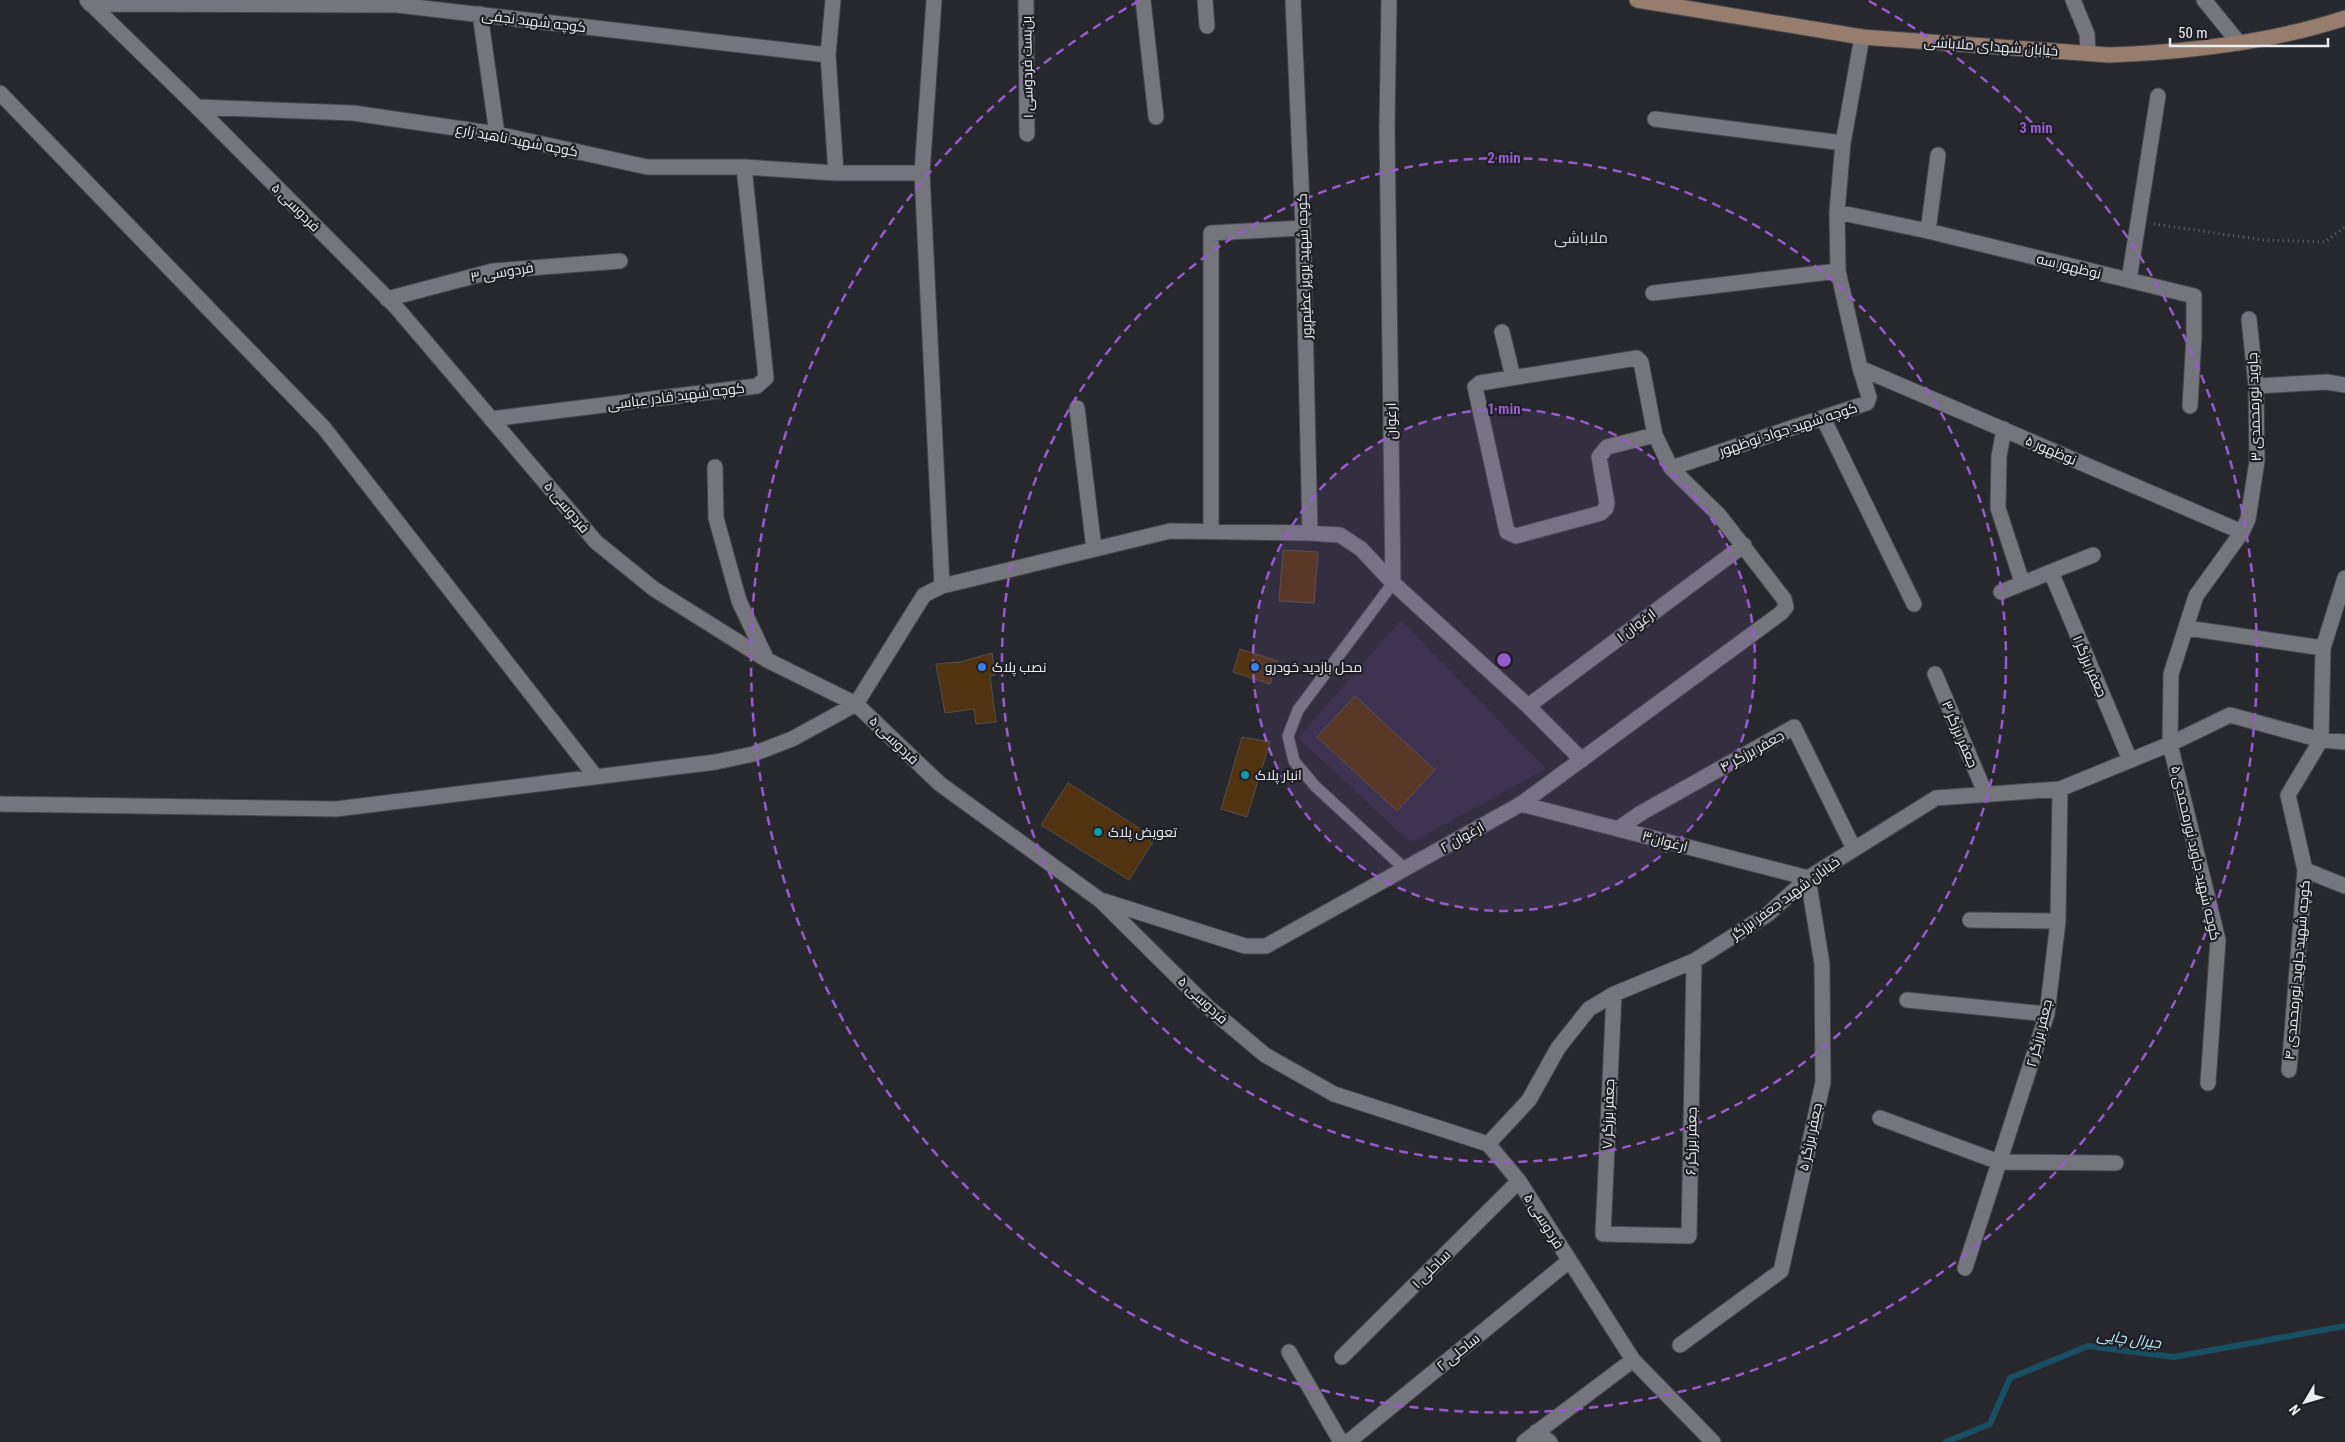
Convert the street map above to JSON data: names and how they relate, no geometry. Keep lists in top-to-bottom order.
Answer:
{
  "streets": {
    "street": [
      "کوچه شهید نجفی",
      "خیابان شهدای ملاباشی",
      "بن‌بست فردوسی ۱",
      "کوچه شهید ناهید زارع",
      "فردوسی ۵",
      "کوچه شهید پرویز عظیم‌پور",
      "نوظهور سه",
      "فردوسی ۳",
      "کوچه شهید قادر عباسی",
      "جاوید نورمحمدی ۳",
      "ارغوان",
      "کوچه شهید جواد نوظهور",
      "نوظهور ۵",
      "ارغوان ۱",
      "جعفر برزگر ۱",
      "جعفر برزگر ۳",
      "جعفر برزگر ۴",
      "ارغوان ۲",
      "ارغوان۳",
      "کوچه شهید جاوید نورمحمدی ۵",
      "خیابان شهید جعفر برزگر",
      "کوچه شهید جاوید نورمحمدی ۴",
      "جعفر برزگر ۲",
      "جعفر برزگر ۷",
      "جعفر برزگر ۵",
      "جعفر برزگر ۶",
      "ساحلی ۱",
      "ساحلی ۲"
    ]
  },
  "crossings": [
    ["کوچه شهید نجفی", "فردوسی ۵"],
    ["خیابان شهدای ملاباشی", "کوچه شهید جواد نوظهور"],
    ["کوچه شهید ناهید زارع", "فردوسی ۵"],
    ["کوچه شهید ناهید زارع", "کوچه شهید قادر عباسی"],
    ["فردوسی ۵", "فردوسی ۳"],
    ["فردوسی ۵", "کوچه شهید قادر عباسی"],
    ["فردوسی ۵", "ارغوان ۲"],
    ["فردوسی ۵", "خیابان شهید جعفر برزگر"],
    ["فردوسی ۵", "ساحلی ۱"],
    ["فردوسی ۵", "ساحلی ۲"],
    ["نوظهور سه", "کوچه شهید جواد نوظهور"],
    ["جاوید نورمحمدی ۳", "نوظهور ۵"],
    ["جاوید نورمحمدی ۳", "کوچه شهید جاوید نورمحمدی ۵"],
    ["جاوید نورمحمدی ۳", "خیابان شهید جعفر برزگر"],
    ["کوچه شهید جواد نوظهور", "نوظهور ۵"],
    ["ارغوان ۱", "ارغوان ۲"],
    ["جعفر برزگر ۱", "خیابان شهید جعفر برزگر"],
    ["جعفر برزگر ۳", "خیابان شهید جعفر برزگر"],
    ["جعفر برزگر ۴", "ارغوان۳"],
    ["جعفر برزگر ۴", "خیابان شهید جعفر برزگر"],
    ["ارغوان ۲", "ارغوان۳"],
    ["ارغوان۳", "خیابان شهید جعفر برزگر"],
    ["ارغوان۳", "جعفر برزگر ۵"],
    ["کوچه شهید جاوید نورمحمدی ۵", "خیابان شهید جعفر برزگر"],
    ["خیابان شهید جعفر برزگر", "کوچه شهید جاوید نورمحمدی ۴"],
    ["خیابان شهید جعفر برزگر", "جعفر برزگر ۲"],
    ["خیابان شهید جعفر برزگر", "جعفر برزگر ۷"],
    ["خیابان شهید جعفر برزگر", "جعفر برزگر ۵"],
    ["خیابان شهید جعفر برزگر", "جعفر برزگر ۶"],
    ["جعفر برزگر ۷", "جعفر برزگر ۶"]
  ],
  "districts": ["ملاباشی"],
  "water": ["جیرال چایی"],
  "places": [
    "نصب پلاک",
    "محل بازدید خودرو",
    "انبار پلاک",
    "تعویض پلاک"
  ],
  "scale_bar": "50 m",
  "north": "bottom left",
  "rings": ["3 min", "2 min", "1 min"]
}
